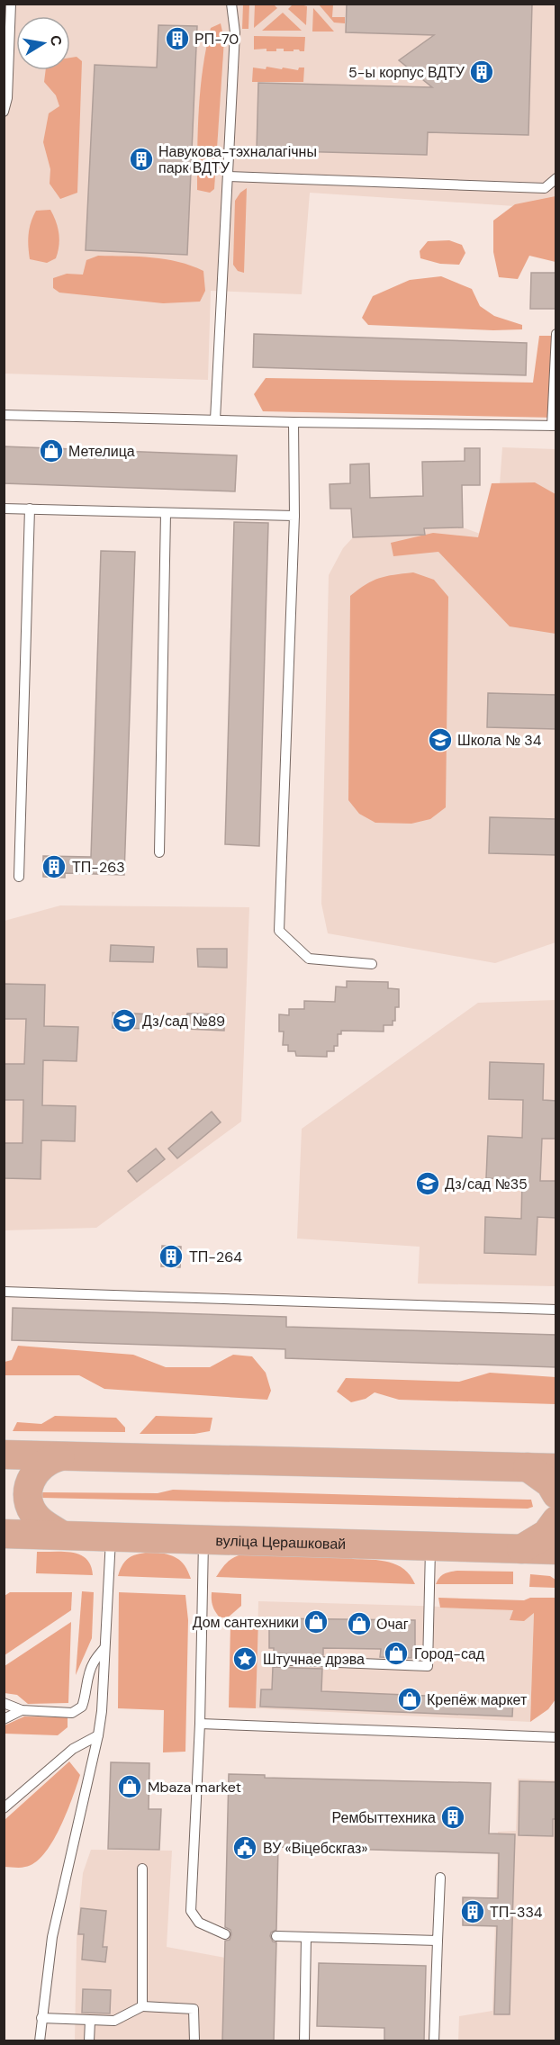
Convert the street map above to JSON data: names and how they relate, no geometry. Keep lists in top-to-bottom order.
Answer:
{
  "streets": {
    "main road": ["вуліца Церашковай"]
  },
  "places": {
    "building": [
      "РП-70",
      "5-ы корпус ВДТУ",
      "Навукова-тэхналагічны парк ВДТУ",
      "ТП-263",
      "ТП-264",
      "Рембыттехника",
      "ТП-334"
    ],
    "shop": [
      "Метелица",
      "Дом сантехники",
      "Очаг",
      "Город-сад",
      "Крепёж маркет",
      "Mbaza market"
    ],
    "school or university": ["Школа № 34", "Дз/сад №89", "Дз/сад №35"],
    "place": ["Штучнае дрэва"],
    "public building": ["ВУ «Віцебскгаз»"]
  },
  "north": "right"
}
